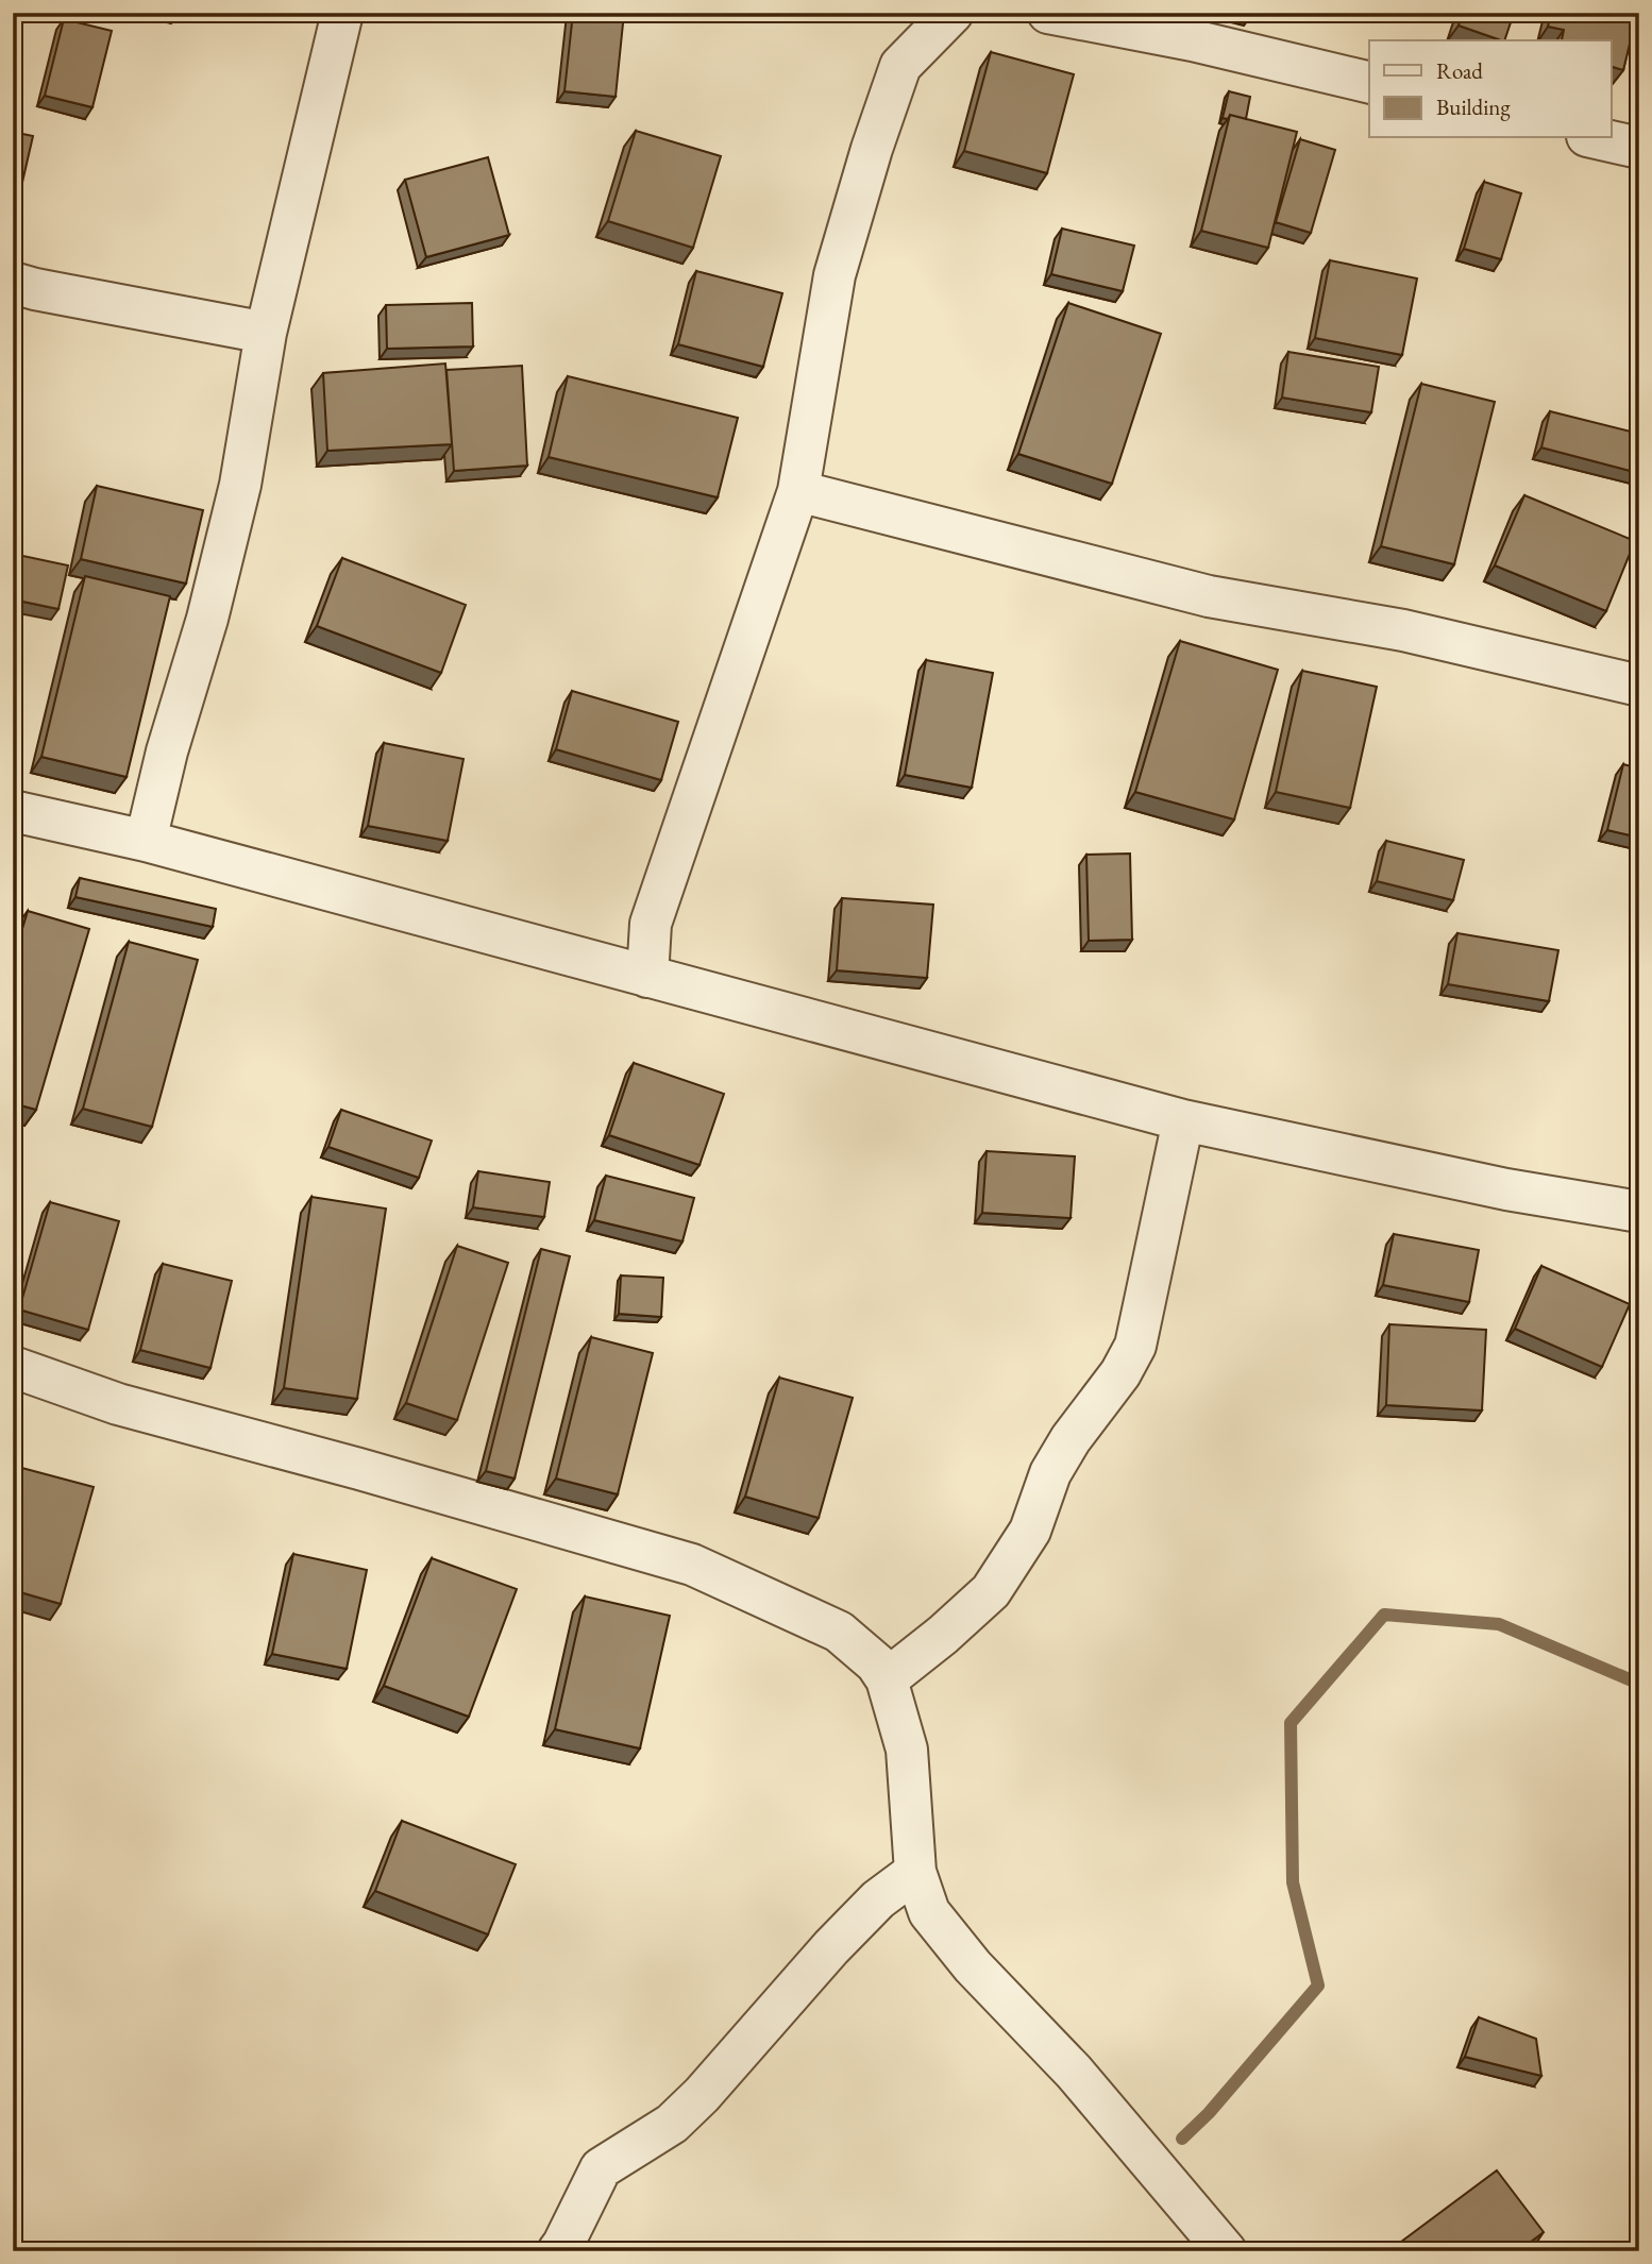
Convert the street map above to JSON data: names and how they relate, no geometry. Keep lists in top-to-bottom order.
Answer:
{
  "legend": ["Road", "Building"]
}
